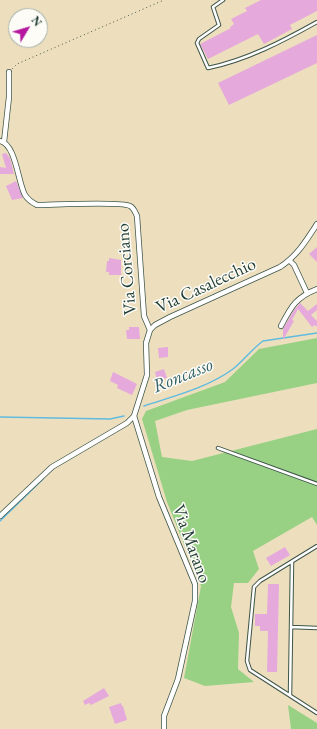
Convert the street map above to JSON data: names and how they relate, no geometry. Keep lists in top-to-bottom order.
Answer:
{
  "streets": {
    "street": ["Via Corciano", "Via Casalecchio", "Via Marano"]
  },
  "crossings": [
    ["Via Corciano", "Via Casalecchio"],
    ["Via Casalecchio", "Via Marano"]
  ],
  "water": ["Roncasso"],
  "north": "top right"
}
